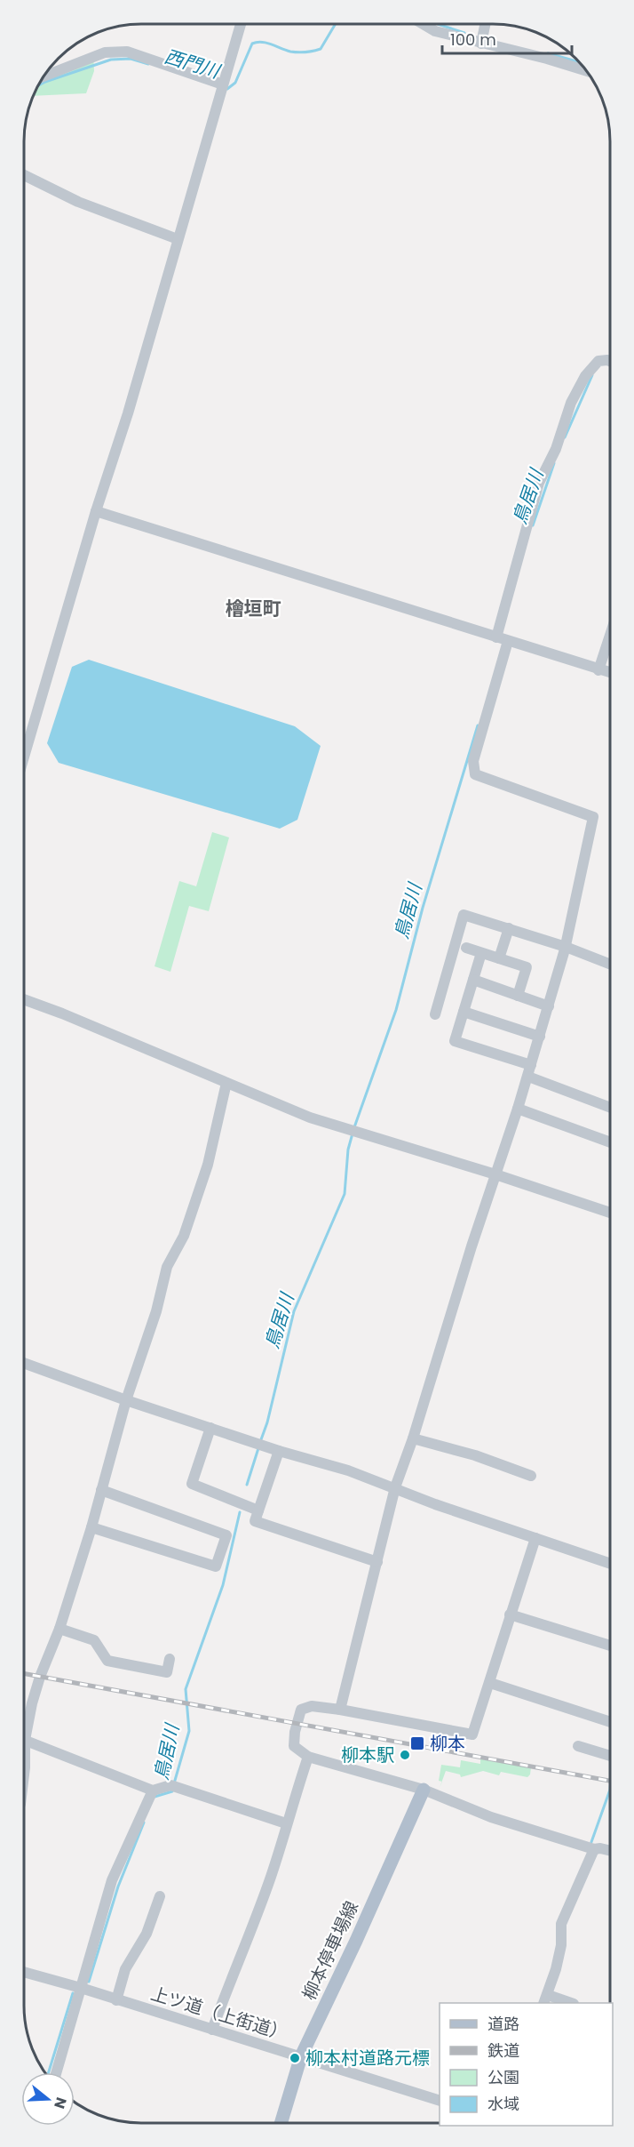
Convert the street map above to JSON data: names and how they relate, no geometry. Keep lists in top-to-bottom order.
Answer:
{
  "streets": {
    "main road": ["柳本停車場線"],
    "street": ["上ツ道（上街道）"]
  },
  "crossings": [
    ["柳本停車場線", "上ツ道（上街道）"]
  ],
  "districts": ["檜垣町"],
  "water": ["西門川", "鳥居川"],
  "places": {
    "transit": ["柳本"],
    "other": ["柳本駅", "柳本村道路元標"]
  },
  "legend": [
    "道路",
    "鉄道",
    "公園",
    "水域"
  ],
  "scale_bar": "100 m",
  "north": "right"
}
